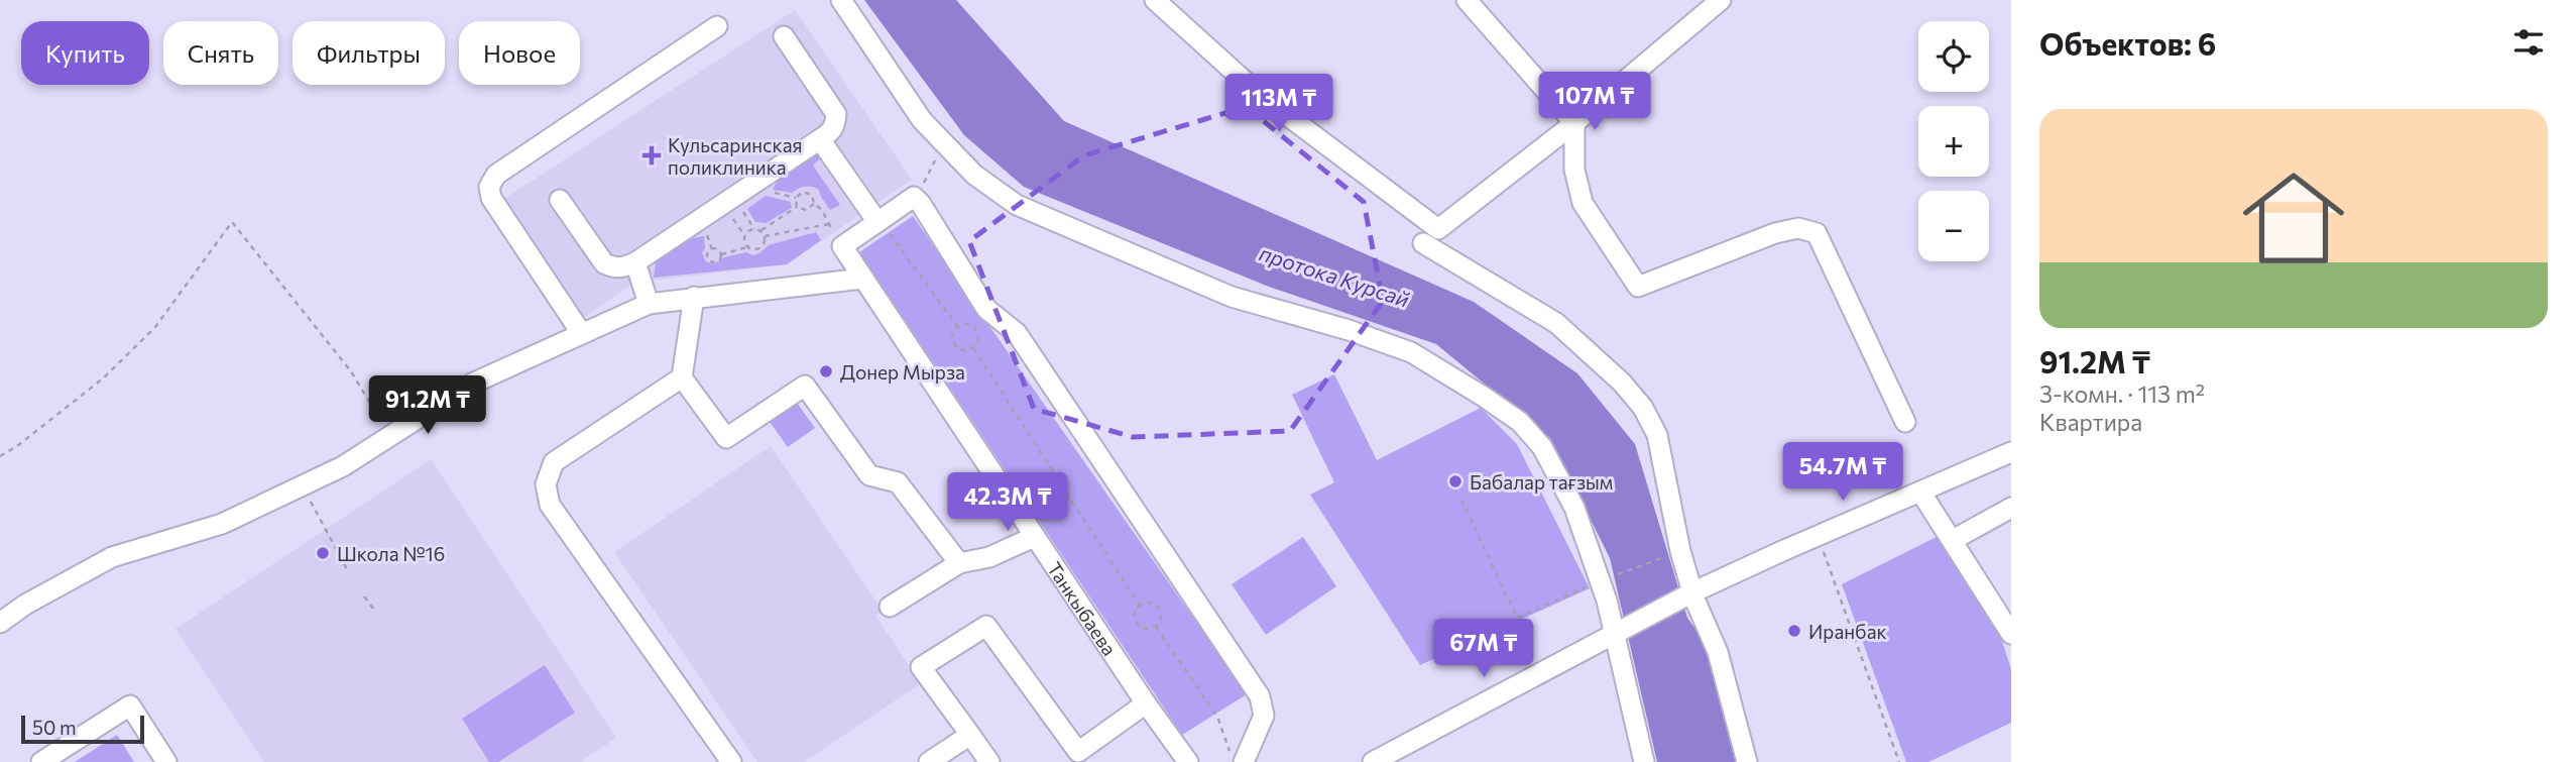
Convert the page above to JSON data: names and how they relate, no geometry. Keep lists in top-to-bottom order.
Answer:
{
  "streets": {
    "street": ["Танкыбаева"]
  },
  "water": ["протока Курсай"],
  "places": {
    "health": ["Кульсаринская поликлиника"],
    "other": [
      "Донер Мырза",
      "Бабалар тағзым",
      "Школа №16",
      "Иранбак"
    ]
  },
  "scale_bar": "50 m",
  "page": {
    "heading": "Объектов: 6",
    "map_buttons": ["+", "−"],
    "chip": [
      "Купить",
      "Снять",
      "Фильтры",
      "Новое"
    ],
    "price": [
      "107M ₸",
      "113M ₸",
      "91.2M ₸",
      "54.7M ₸",
      "42.3M ₸",
      "67M ₸"
    ],
    "list": [
      {
        "name": "91.2M ₸",
        "note": "3-комн. · 113 m² · Квартира"
      }
    ],
    "scale": "50 m"
  }
}
